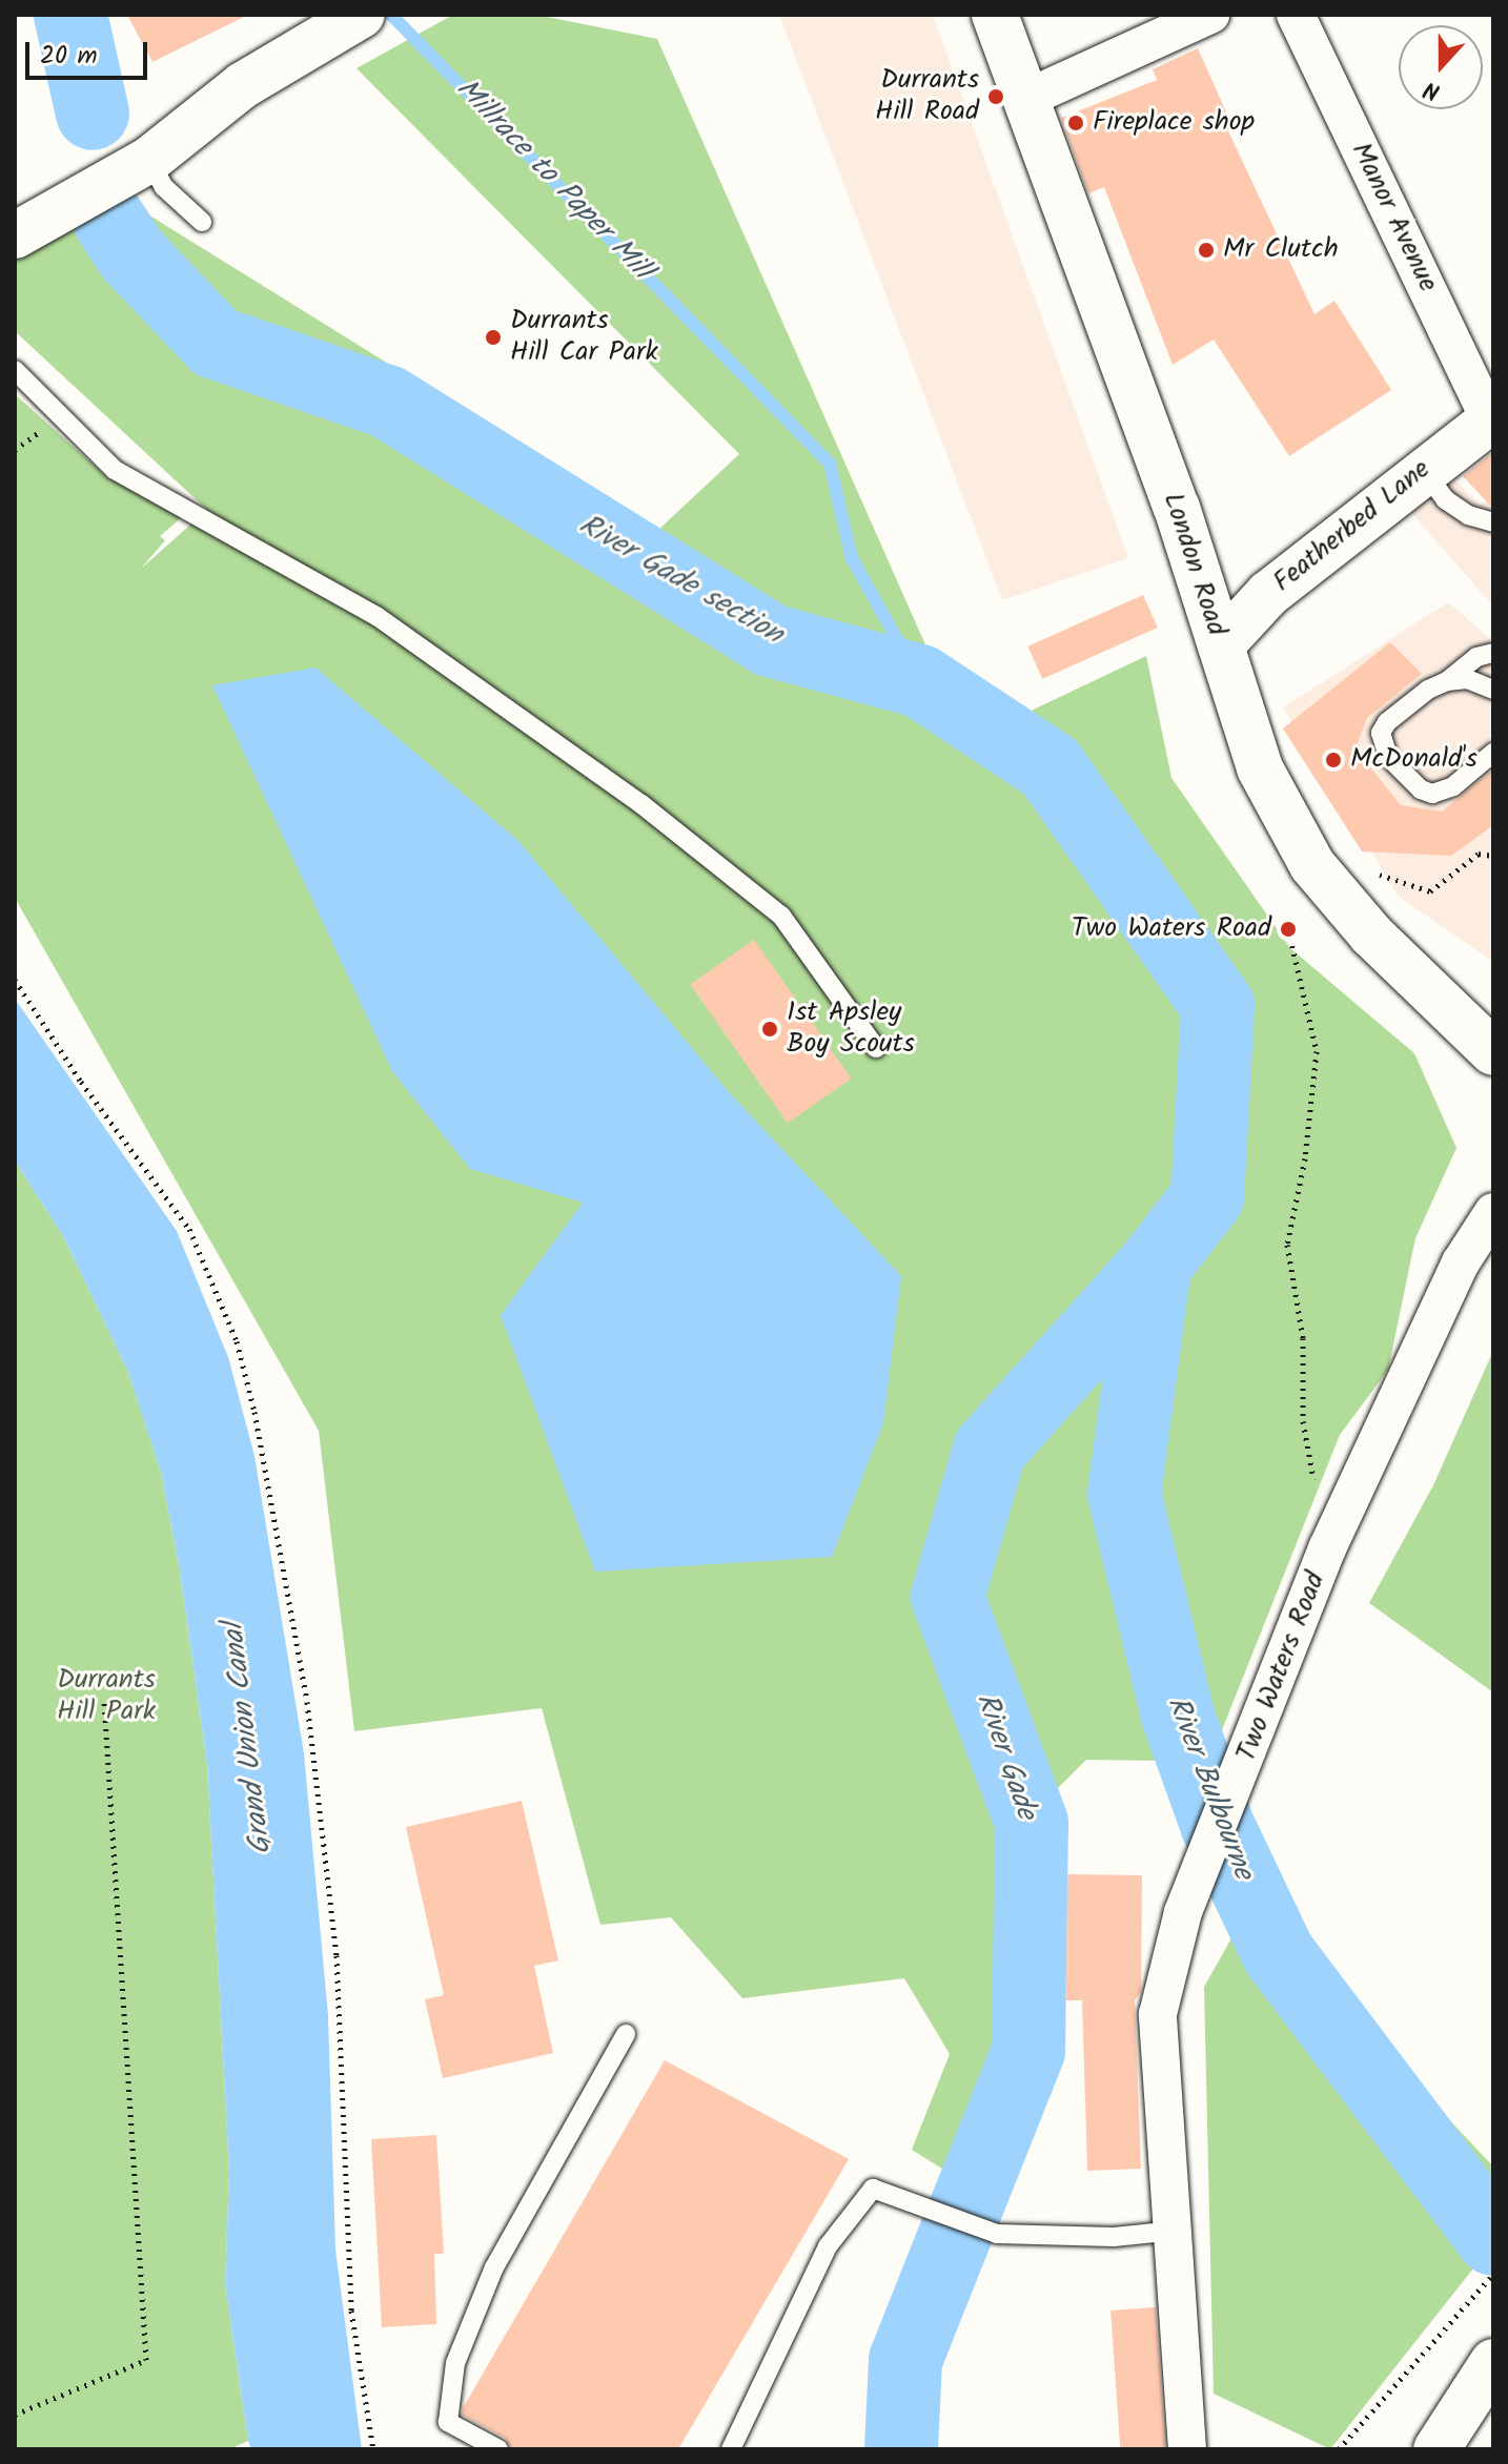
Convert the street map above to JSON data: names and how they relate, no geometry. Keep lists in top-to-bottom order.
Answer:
{
  "streets": {
    "main road": ["Featherbed Lane", "London Road"],
    "street": ["Manor Avenue", "Two Waters Road"]
  },
  "crossings": [
    ["Manor Avenue", "Featherbed Lane"],
    ["Featherbed Lane", "London Road"]
  ],
  "water": [
    "Millrace to Paper Mill",
    "River Gade section",
    "Grand Union Canal",
    "River Gade",
    "River Bulbourne"
  ],
  "parks": ["Durrants Hill Park"],
  "places": [
    "Durrants Hill Road",
    "Fireplace shop",
    "Mr Clutch",
    "Durrants Hill Car Park",
    "McDonald's",
    "Two Waters Road",
    "1st Apsley Boy Scouts"
  ],
  "scale_bar": "20 m",
  "north": "bottom"
}
